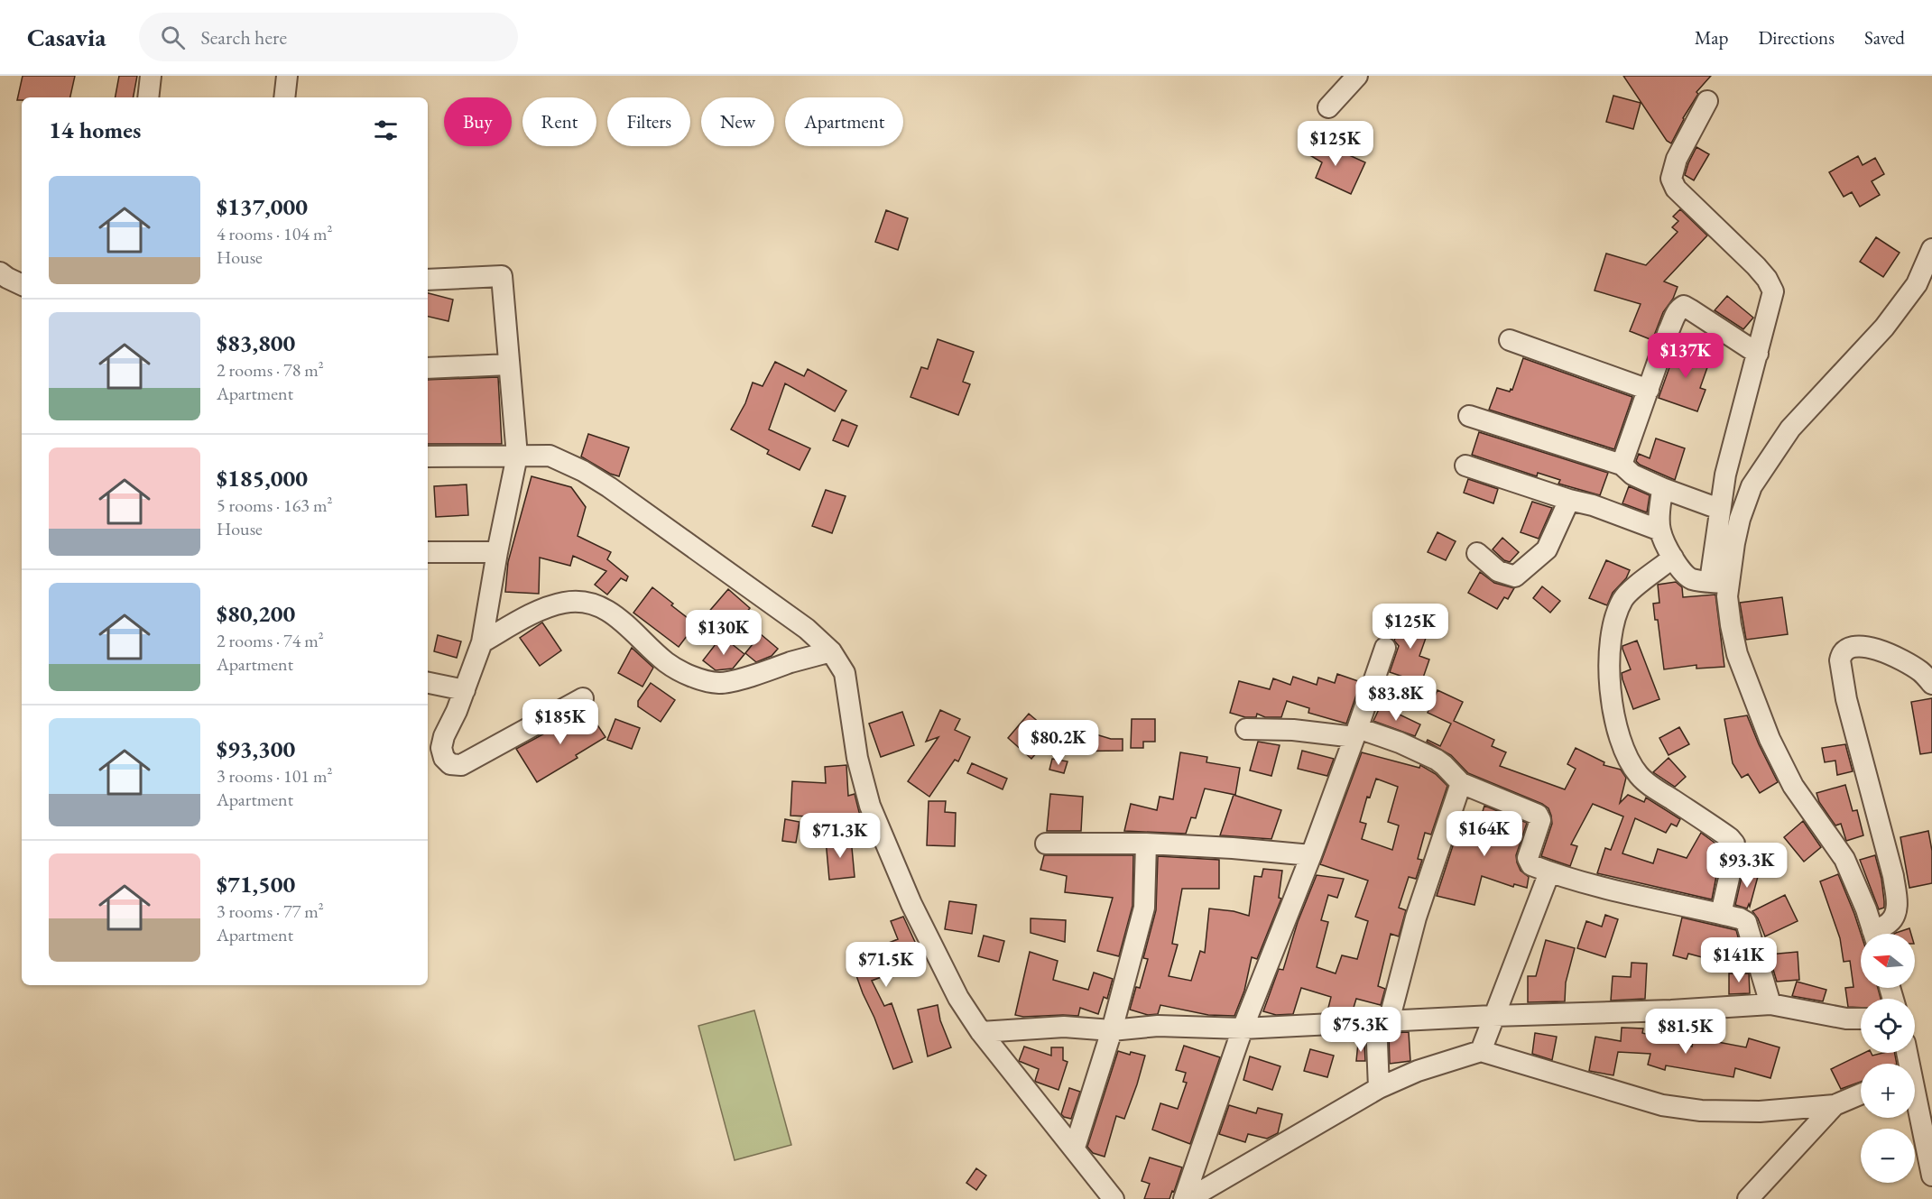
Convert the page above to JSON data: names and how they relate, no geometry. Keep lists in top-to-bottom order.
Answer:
{
  "north": "left",
  "page": {
    "header": "Casavia",
    "search": "Search here",
    "nav": ["Map", "Directions", "Saved"],
    "chip": [
      "Buy",
      "Rent",
      "Filters",
      "New",
      "Apartment"
    ],
    "heading": "14 homes",
    "price": [
      "$125K",
      "$137K",
      "$125K",
      "$130K",
      "$83.8K",
      "$185K",
      "$80.2K",
      "$164K",
      "$71.3K",
      "$93.3K",
      "$141K",
      "$71.5K",
      "$75.3K",
      "$81.5K"
    ],
    "list": [
      {
        "name": "$137,000",
        "note": "4 rooms · 104 m² · House"
      },
      {
        "name": "$83,800",
        "note": "2 rooms · 78 m² · Apartment"
      },
      {
        "name": "$185,000",
        "note": "5 rooms · 163 m² · House"
      },
      {
        "name": "$80,200",
        "note": "2 rooms · 74 m² · Apartment"
      },
      {
        "name": "$93,300",
        "note": "3 rooms · 101 m² · Apartment"
      },
      {
        "name": "$71,500",
        "note": "3 rooms · 77 m² · Apartment"
      }
    ],
    "map_buttons": ["+", "−"]
  }
}
